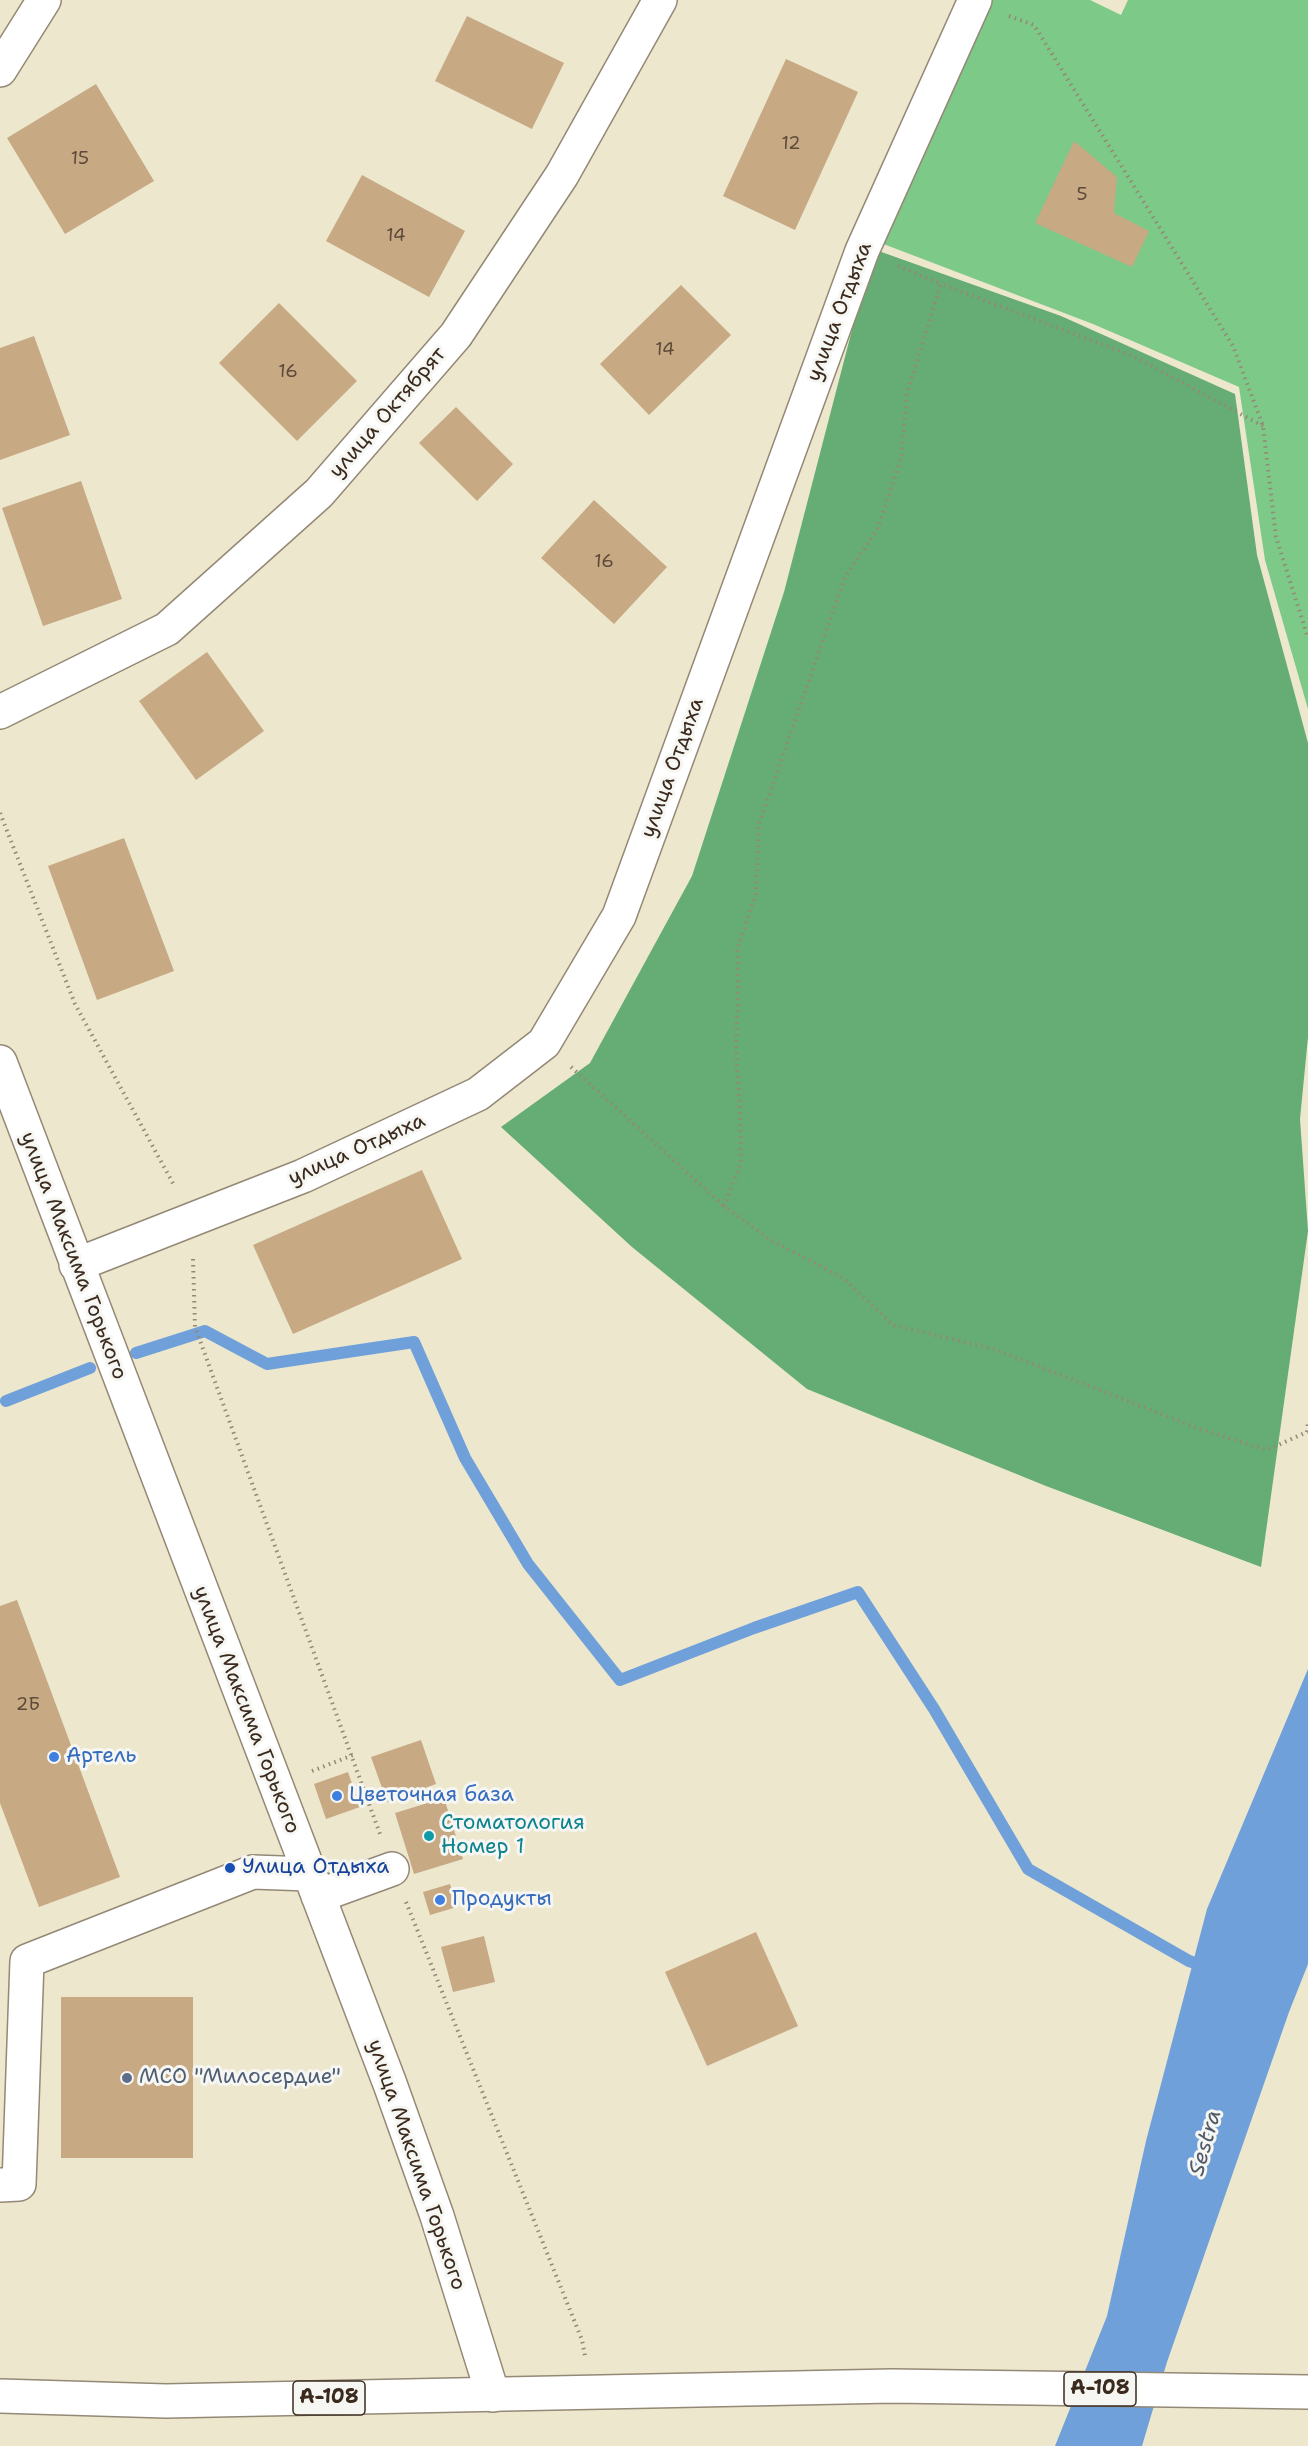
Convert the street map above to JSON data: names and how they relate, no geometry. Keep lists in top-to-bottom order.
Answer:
{
  "streets": {
    "main road": [
      "улица Отдыха",
      "улица Октябрят",
      "улица Максима Горького",
      "А-108"
    ]
  },
  "crossings": [
    ["улица Отдыха", "улица Максима Горького"],
    ["улица Максима Горького", "А-108"]
  ],
  "water": ["Sestra"],
  "places": [
    "Артель",
    "Цветочная база",
    "Стоматология Номер 1",
    "Улица Отдыха",
    "Продукты",
    "МСО \"Милосердие\""
  ],
  "house_numbers": [
    "12",
    "15",
    "5",
    "14",
    "14",
    "16",
    "16",
    "2Б"
  ]
}
